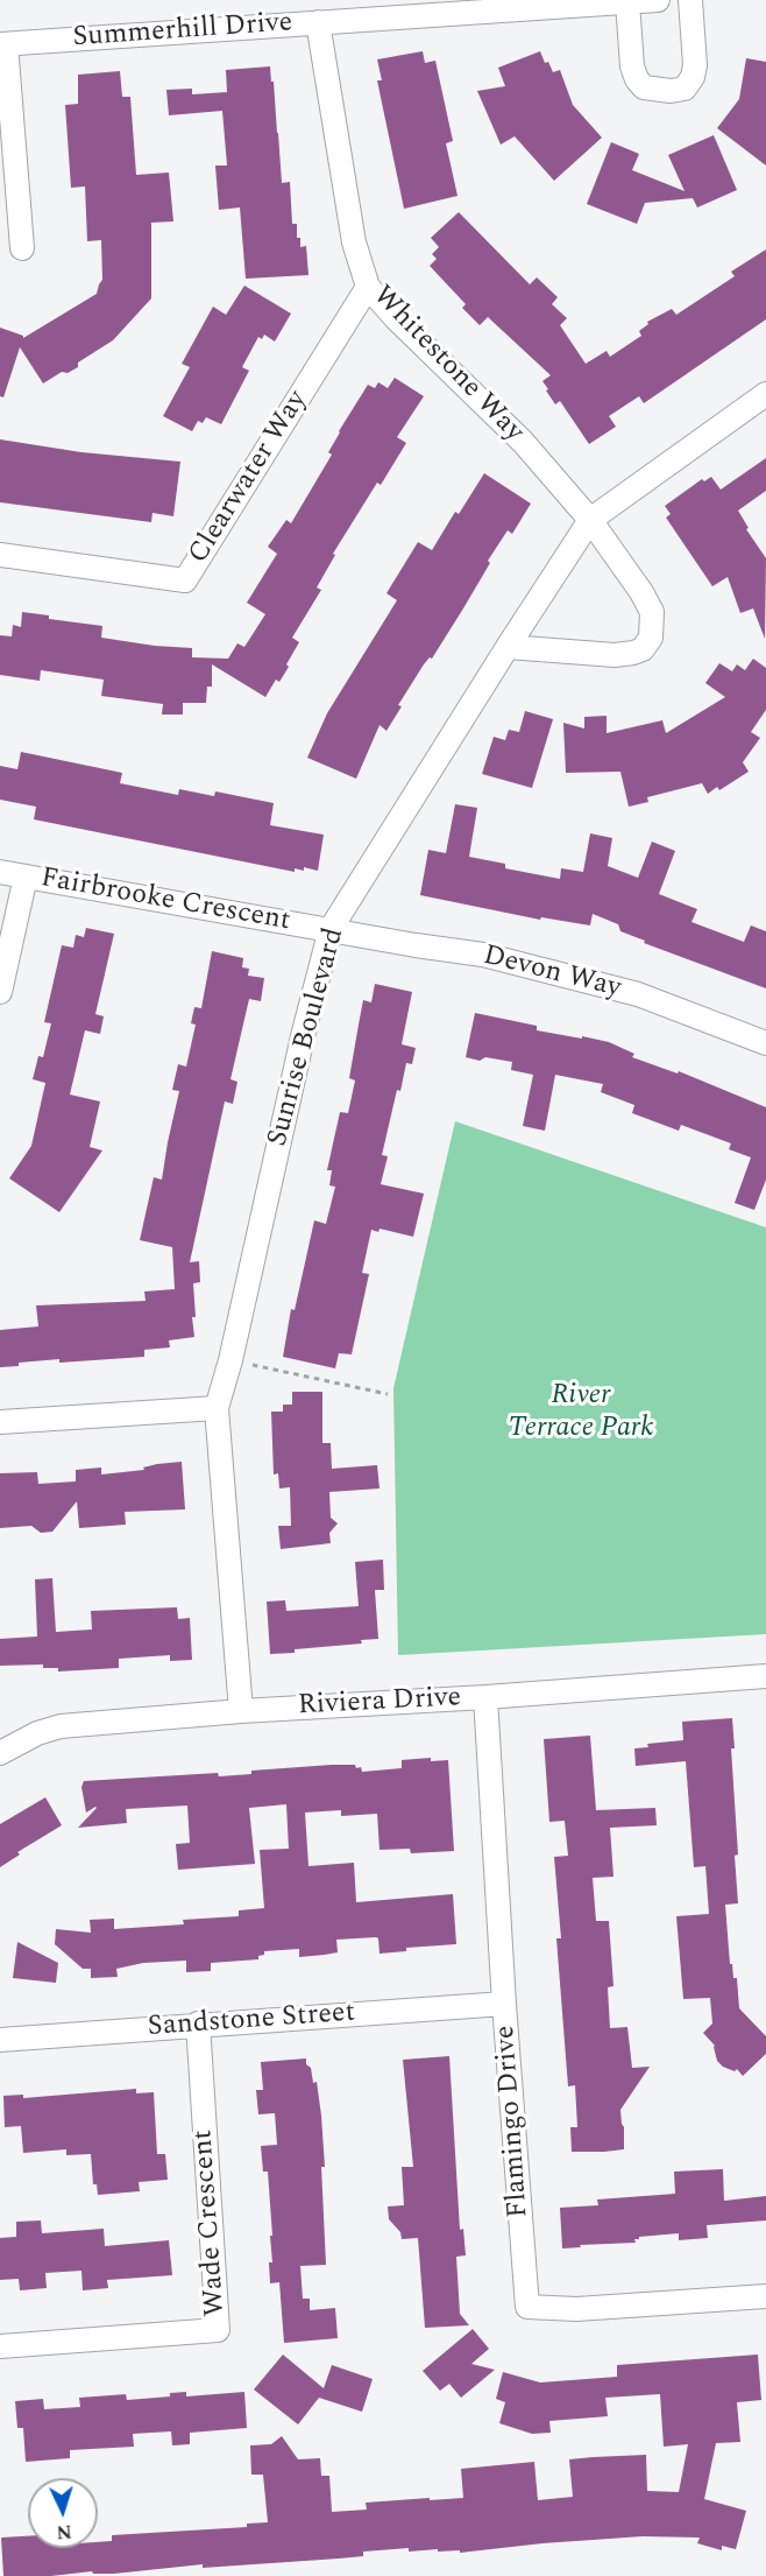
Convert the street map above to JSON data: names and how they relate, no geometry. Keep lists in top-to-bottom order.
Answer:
{
  "streets": {
    "street": [
      "Summerhill Drive",
      "Whitestone Way",
      "Clearwater Way",
      "Fairbrooke Crescent",
      "Devon Way",
      "Sunrise Boulevard",
      "Riviera Drive",
      "Sandstone Street",
      "Flamingo Drive",
      "Wade Crescent"
    ]
  },
  "crossings": [
    ["Summerhill Drive", "Whitestone Way"],
    ["Whitestone Way", "Clearwater Way"],
    ["Whitestone Way", "Sunrise Boulevard"],
    ["Fairbrooke Crescent", "Devon Way"],
    ["Fairbrooke Crescent", "Sunrise Boulevard"],
    ["Devon Way", "Sunrise Boulevard"],
    ["Sunrise Boulevard", "Riviera Drive"],
    ["Riviera Drive", "Flamingo Drive"],
    ["Sandstone Street", "Flamingo Drive"],
    ["Sandstone Street", "Wade Crescent"]
  ],
  "parks": ["River Terrace Park"],
  "north": "bottom"
}
